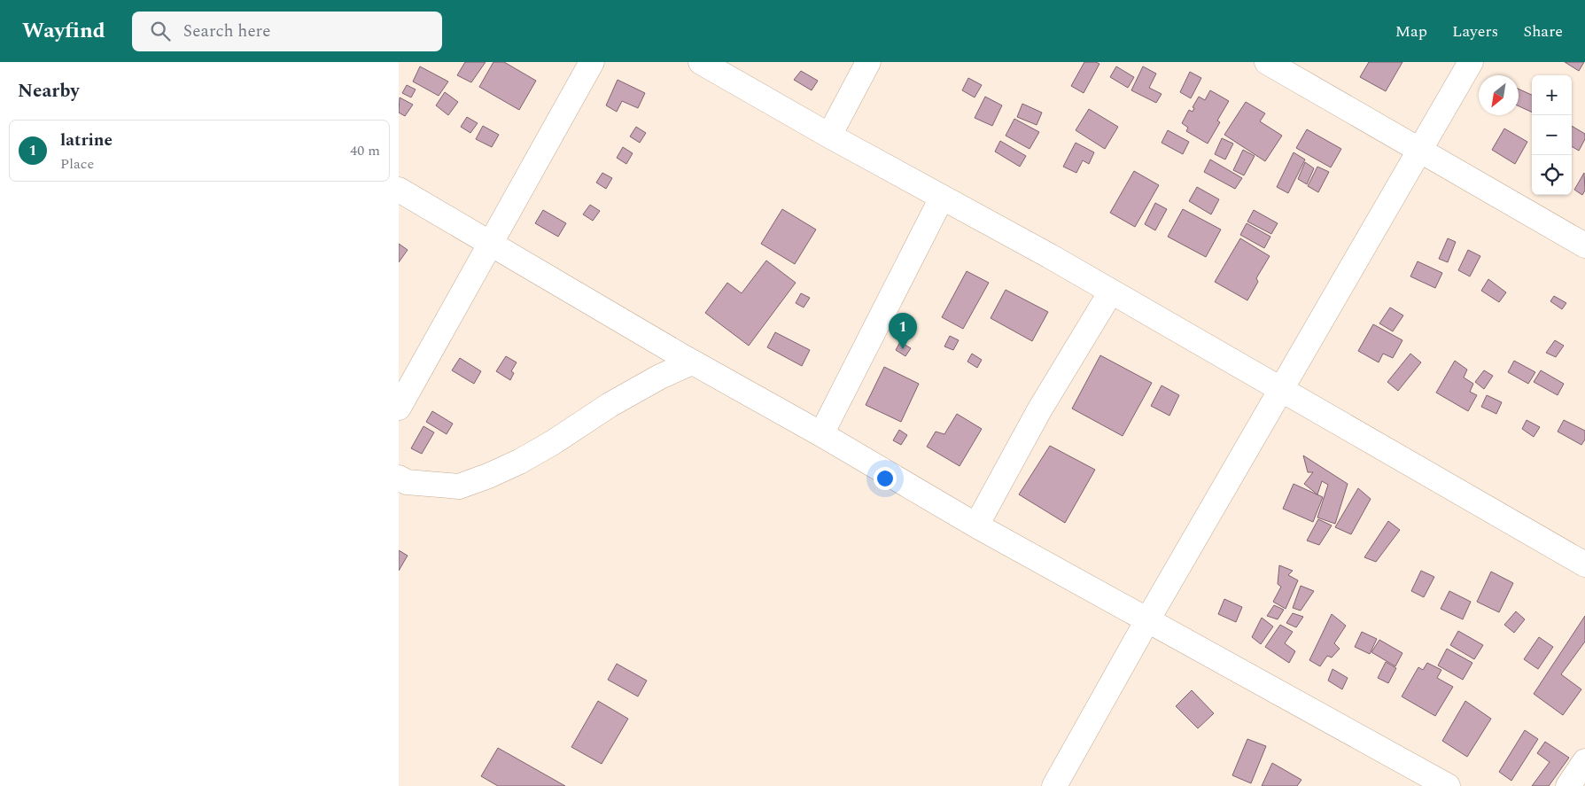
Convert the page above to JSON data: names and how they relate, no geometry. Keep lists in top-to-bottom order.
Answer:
{
  "north": "bottom left",
  "page": {
    "header": "Wayfind",
    "search": "Search here",
    "nav": ["Map", "Layers", "Share"],
    "heading": "Nearby",
    "map_buttons": ["+", "−"],
    "list": [
      {
        "mark": "1",
        "name": "latrine",
        "note": "Place",
        "value": "40 m"
      }
    ],
    "pins": "1"
  }
}
